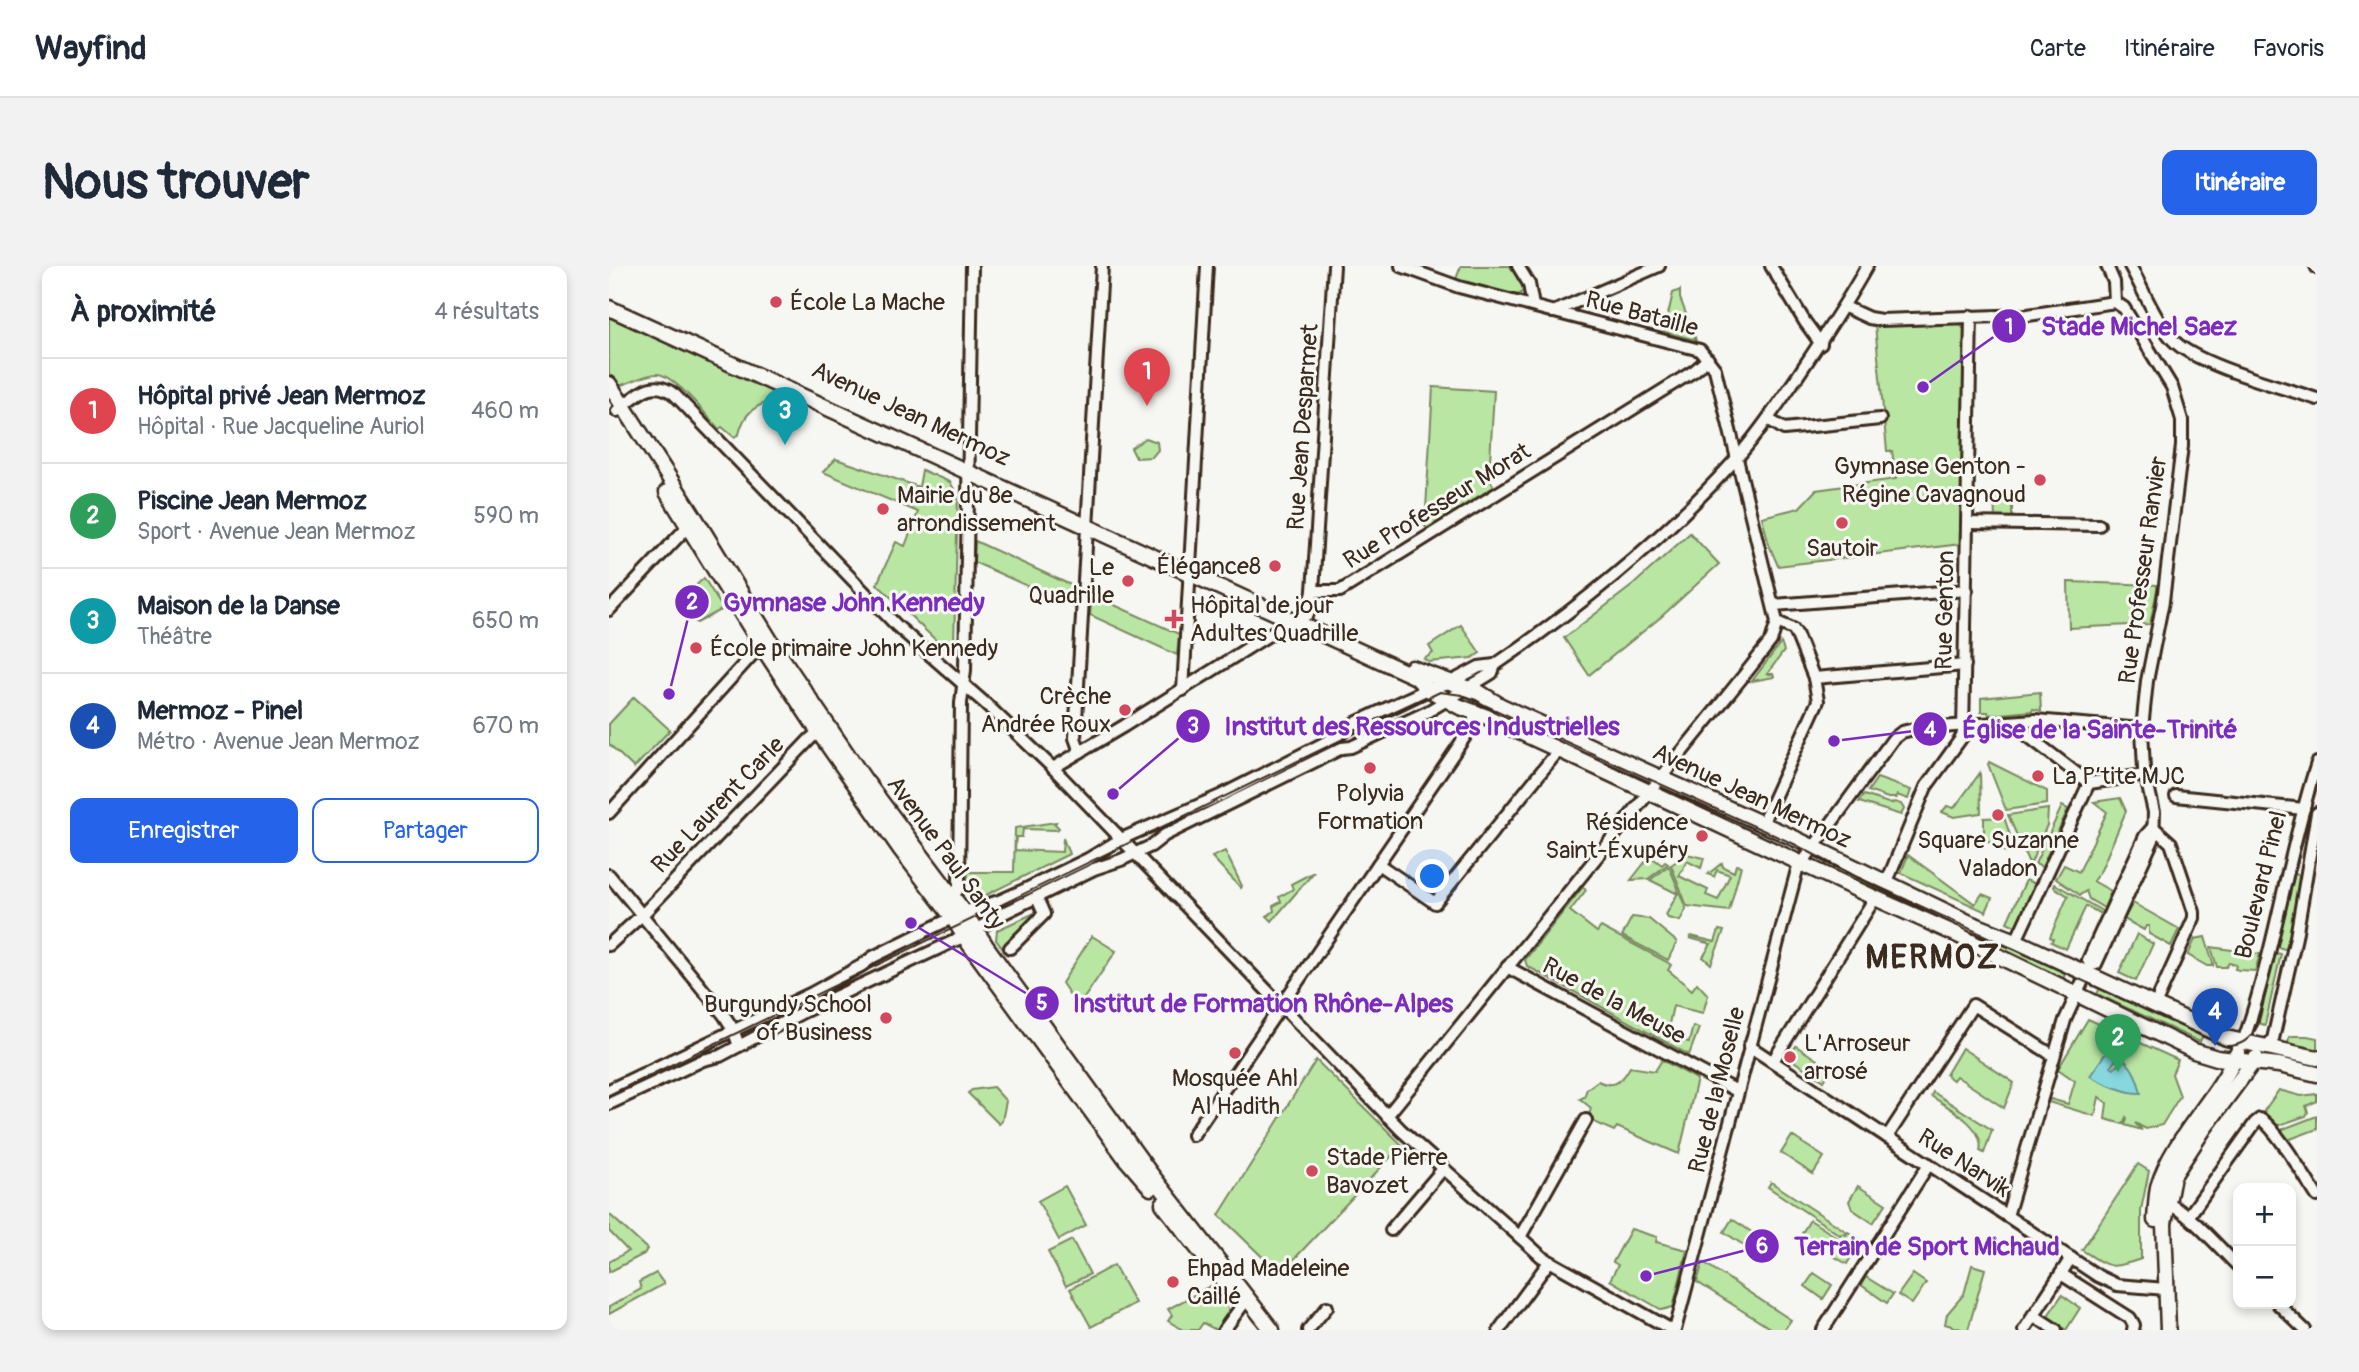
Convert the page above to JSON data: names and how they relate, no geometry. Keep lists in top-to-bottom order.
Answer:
{
  "streets": {
    "main road": ["Avenue Jean Mermoz", "Avenue Paul Santy", "Boulevard Pinel"],
    "street": [
      "Rue Bataille",
      "Rue Jean Desparmet",
      "Rue Professeur Morat",
      "Rue Professeur Ranvier",
      "Rue Genton",
      "Rue Laurent Carle",
      "Rue de la Meuse",
      "Rue de la Moselle",
      "Rue Narvik"
    ]
  },
  "crossings": [
    ["Rue Bataille", "Rue Professeur Morat"],
    ["Avenue Jean Mermoz", "Rue Genton"],
    ["Avenue Jean Mermoz", "Boulevard Pinel"],
    ["Avenue Jean Mermoz", "Rue de la Moselle"],
    ["Rue Jean Desparmet", "Rue Professeur Morat"],
    ["Rue Professeur Ranvier", "Rue de la Moselle"],
    ["Rue Genton", "Rue de la Moselle"],
    ["Rue Laurent Carle", "Avenue Paul Santy"],
    ["Boulevard Pinel", "Rue Narvik"],
    ["Rue de la Meuse", "Rue de la Moselle"],
    ["Rue de la Moselle", "Rue Narvik"]
  ],
  "districts": ["MERMOZ"],
  "places": {
    "other": [
      "École La Mache",
      "Stade Michel Saez",
      "Gymnase Genton - Régine Cavagnoud",
      "Mairie du 8e arrondissement",
      "Sautoir",
      "Élégance8",
      "Le Quadrille",
      "École primaire John Kennedy",
      "Gymnase John Kennedy",
      "Crèche Andrée Roux",
      "Église de la Sainte-Trinité",
      "Polyvia Formation",
      "La P’tite MJC",
      "Institut des Ressources Industrielles",
      "Square Suzanne Valadon",
      "Résidence Saint-Éxupéry",
      "Institut de Formation Rhône-Alpes",
      "Burgundy School of Business",
      "Mosquée Ahl Al Hadith",
      "L'Arroseur arrosé",
      "Stade Pierre Bavozet",
      "Terrain de Sport Michaud",
      "Ehpad Madeleine Caillé"
    ],
    "health": ["Hôpital de jour Adultes Quadrille"]
  },
  "page": {
    "header": "Wayfind",
    "nav": ["Carte", "Itinéraire", "Favoris"],
    "buttons": [
      "Itinéraire",
      ["Enregistrer", "Partager"]
    ],
    "title": "Nous trouver",
    "heading": ["À proximité", "4 résultats"],
    "pins": [
      "1",
      "3",
      "4",
      "2"
    ],
    "list": [
      {
        "mark": "1",
        "name": "Hôpital privé Jean Mermoz",
        "note": "Hôpital · Rue Jacqueline Auriol",
        "value": "460 m"
      },
      {
        "mark": "2",
        "name": "Piscine Jean Mermoz",
        "note": "Sport · Avenue Jean Mermoz",
        "value": "590 m"
      },
      {
        "mark": "3",
        "name": "Maison de la Danse",
        "note": "Théâtre",
        "value": "650 m"
      },
      {
        "mark": "4",
        "name": "Mermoz - Pinel",
        "note": "Métro · Avenue Jean Mermoz",
        "value": "670 m"
      }
    ],
    "map_buttons": ["+", "−"]
  }
}
